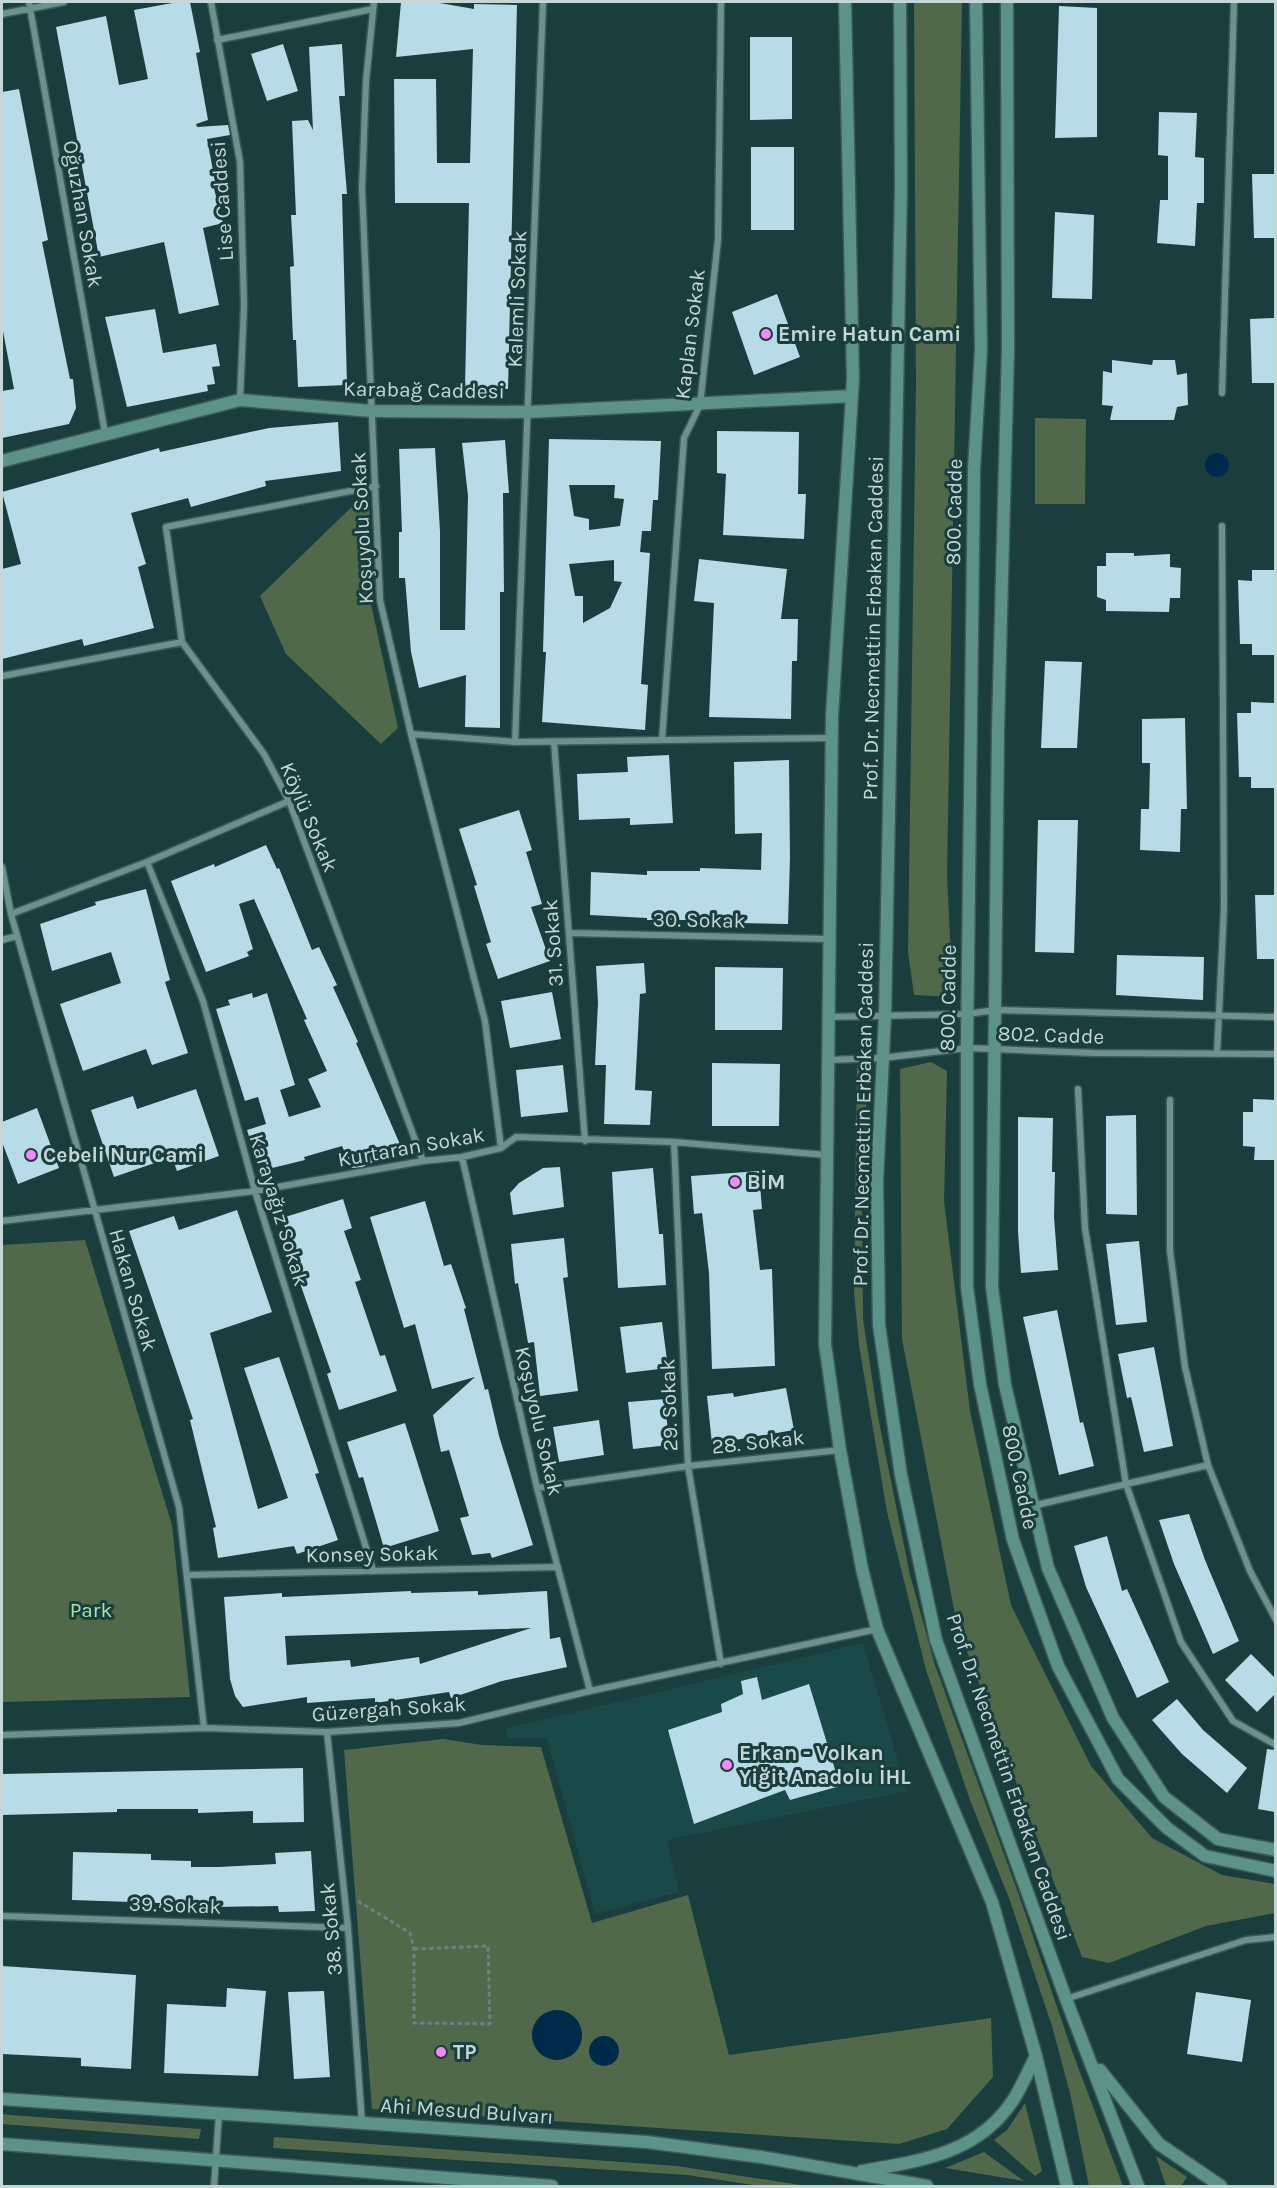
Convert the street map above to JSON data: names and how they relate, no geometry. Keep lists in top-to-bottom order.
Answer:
{
  "streets": {
    "main road": [
      "Karabağ Caddesi",
      "800. Cadde",
      "Prof. Dr. Necmettin Erbakan Caddesi",
      "Ahi Mesud Bulvarı"
    ],
    "street": [
      "Lise Caddesi",
      "Oğuzhan Sokak",
      "Kalemli Sokak",
      "Kaplan Sokak",
      "Koşuyolu Sokak",
      "Köylü Sokak",
      "30. Sokak",
      "31. Sokak",
      "802. Cadde",
      "Kurtaran Sokak",
      "Karayağız Sokak",
      "Hakan Sokak",
      "29. Sokak",
      "28. Sokak",
      "Konsey Sokak",
      "Güzergah Sokak",
      "39. Sokak",
      "38. Sokak"
    ]
  },
  "crossings": [
    ["Lise Caddesi", "Karabağ Caddesi"],
    ["Oğuzhan Sokak", "Karabağ Caddesi"],
    ["Kalemli Sokak", "Karabağ Caddesi"],
    ["Kaplan Sokak", "Karabağ Caddesi"],
    ["Karabağ Caddesi", "Koşuyolu Sokak"],
    ["Karabağ Caddesi", "Prof. Dr. Necmettin Erbakan Caddesi"],
    ["800. Cadde", "802. Cadde"],
    ["Koşuyolu Sokak", "Kurtaran Sokak"],
    ["Koşuyolu Sokak", "28. Sokak"],
    ["Koşuyolu Sokak", "Konsey Sokak"],
    ["Koşuyolu Sokak", "Güzergah Sokak"],
    ["Prof. Dr. Necmettin Erbakan Caddesi", "30. Sokak"],
    ["Prof. Dr. Necmettin Erbakan Caddesi", "802. Cadde"],
    ["Prof. Dr. Necmettin Erbakan Caddesi", "Kurtaran Sokak"],
    ["Prof. Dr. Necmettin Erbakan Caddesi", "28. Sokak"],
    ["Prof. Dr. Necmettin Erbakan Caddesi", "Güzergah Sokak"],
    ["Köylü Sokak", "Kurtaran Sokak"],
    ["30. Sokak", "31. Sokak"],
    ["31. Sokak", "Kurtaran Sokak"],
    ["Kurtaran Sokak", "Karayağız Sokak"],
    ["Kurtaran Sokak", "Hakan Sokak"],
    ["Kurtaran Sokak", "29. Sokak"],
    ["Karayağız Sokak", "Konsey Sokak"],
    ["Hakan Sokak", "Konsey Sokak"],
    ["Hakan Sokak", "Güzergah Sokak"],
    ["29. Sokak", "28. Sokak"],
    ["29. Sokak", "Güzergah Sokak"],
    ["Güzergah Sokak", "38. Sokak"],
    ["39. Sokak", "38. Sokak"],
    ["38. Sokak", "Ahi Mesud Bulvarı"]
  ],
  "parks": ["Park"],
  "places": [
    "Emire Hatun Cami",
    "Cebeli Nur Cami",
    "BİM",
    "Erkan - Volkan Yiğit Anadolu İHL",
    "TP"
  ]
}
